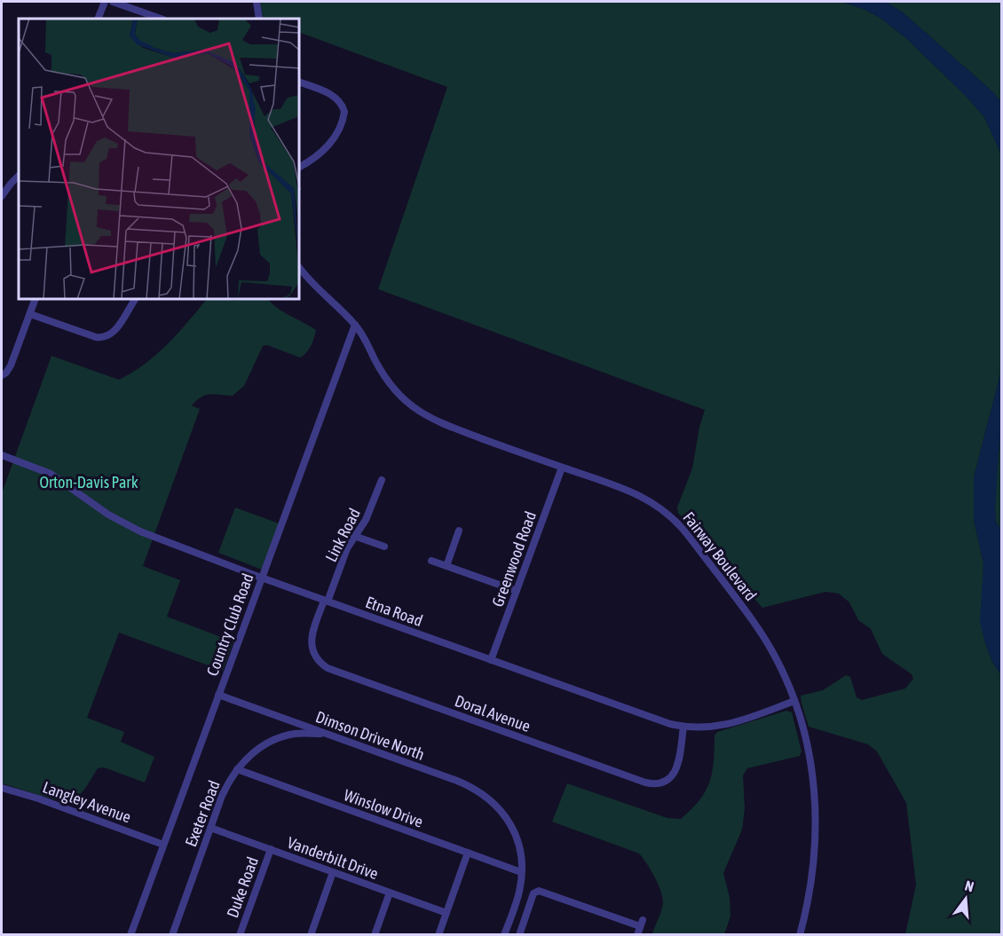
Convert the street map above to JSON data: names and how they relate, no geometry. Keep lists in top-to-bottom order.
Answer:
{
  "streets": {
    "street": [
      "Link Road",
      "Fairway Boulevard",
      "Greenwood Road",
      "Etna Road",
      "Country Club Road",
      "Doral Avenue",
      "Dimson Drive North",
      "Langley Avenue",
      "Winslow Drive",
      "Exeter Road",
      "Vanderbilt Drive",
      "Duke Road"
    ]
  },
  "crossings": [
    ["Link Road", "Etna Road"],
    ["Link Road", "Doral Avenue"],
    ["Fairway Boulevard", "Greenwood Road"],
    ["Fairway Boulevard", "Etna Road"],
    ["Fairway Boulevard", "Country Club Road"],
    ["Greenwood Road", "Etna Road"],
    ["Etna Road", "Country Club Road"],
    ["Etna Road", "Doral Avenue"],
    ["Country Club Road", "Dimson Drive North"],
    ["Country Club Road", "Langley Avenue"],
    ["Dimson Drive North", "Winslow Drive"],
    ["Dimson Drive North", "Exeter Road"],
    ["Winslow Drive", "Exeter Road"],
    ["Exeter Road", "Vanderbilt Drive"],
    ["Vanderbilt Drive", "Duke Road"]
  ],
  "parks": ["Orton-Davis Park"],
  "north": "top"
}
